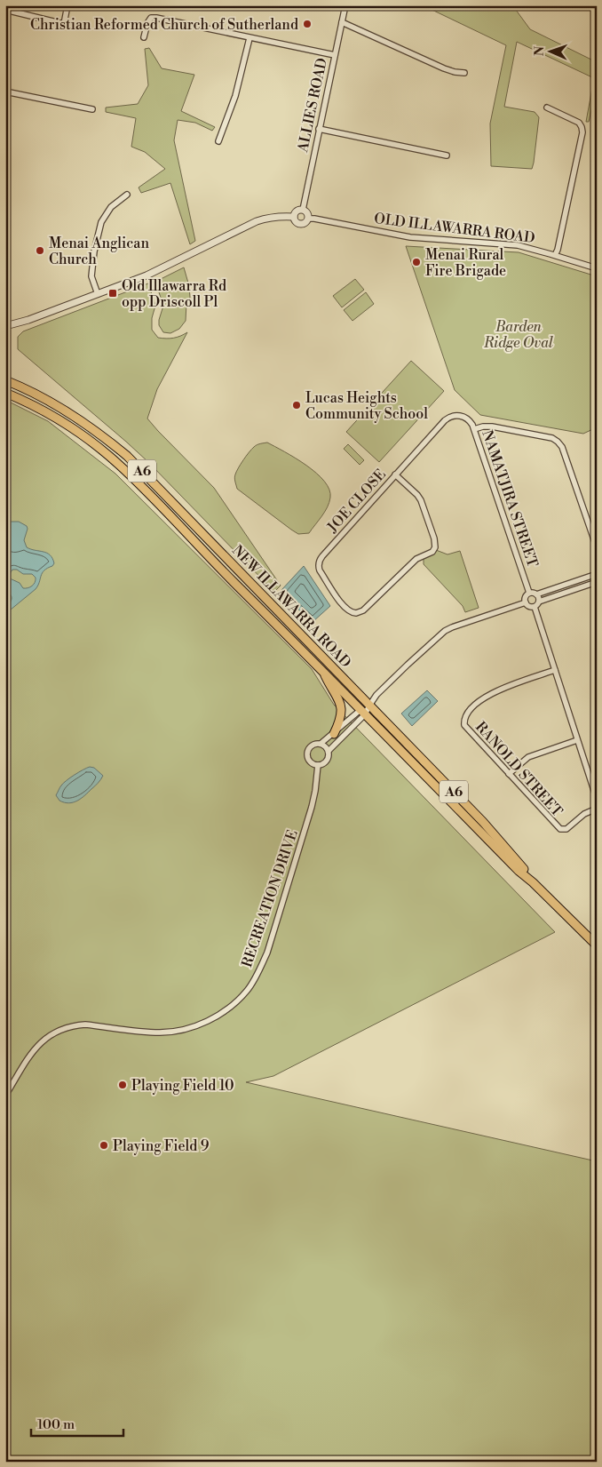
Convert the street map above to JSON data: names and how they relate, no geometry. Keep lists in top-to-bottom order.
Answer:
{
  "streets": {
    "highway": ["A6", "NEW ILLAWARRA ROAD"],
    "street": [
      "ALLIES ROAD",
      "OLD ILLAWARRA ROAD",
      "NAMATJIRA STREET",
      "JOE CLOSE",
      "RANOLD STREET",
      "RECREATION DRIVE"
    ]
  },
  "crossings": [
    ["ALLIES ROAD", "OLD ILLAWARRA ROAD"],
    ["NAMATJIRA STREET", "JOE CLOSE"]
  ],
  "parks": ["Barden Ridge Oval"],
  "places": {
    "other": [
      "Christian Reformed Church of Sutherland",
      "Menai Anglican Church",
      "Menai Rural Fire Brigade",
      "Lucas Heights Community School",
      "Playing Field 10",
      "Playing Field 9"
    ],
    "transit": ["Old Illawarra Rd opp Driscoll Pl"]
  },
  "scale_bar": "100 m",
  "north": "left"
}
